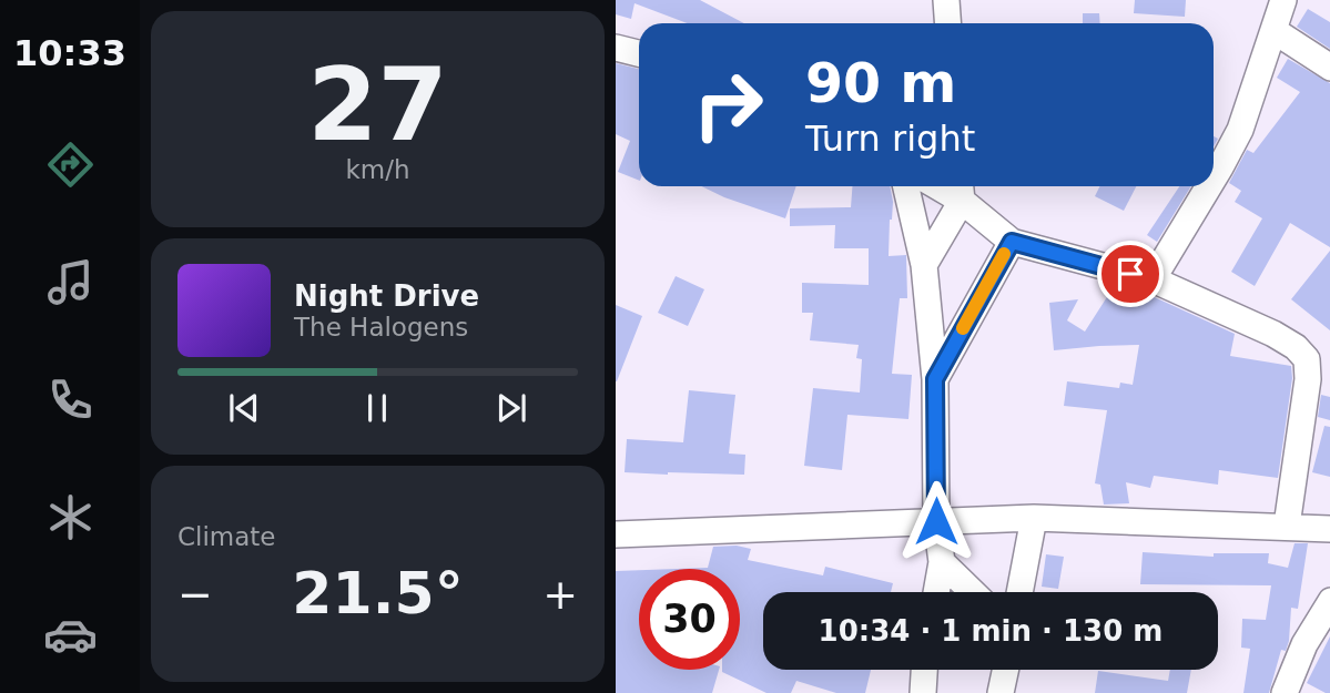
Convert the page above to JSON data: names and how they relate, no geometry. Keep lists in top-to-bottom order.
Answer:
{
  "page": {
    "tabs": "10:33",
    "tile": [
      ["27", "km/h"],
      "Climate"
    ],
    "turn": ["90 m", "Turn right"],
    "song": ["Night Drive", "The Halogens"],
    "heat": ["−", "21.5°", "+"],
    "limit": "30",
    "trip": "10:34 · 1 min · 130 m"
  }
}
